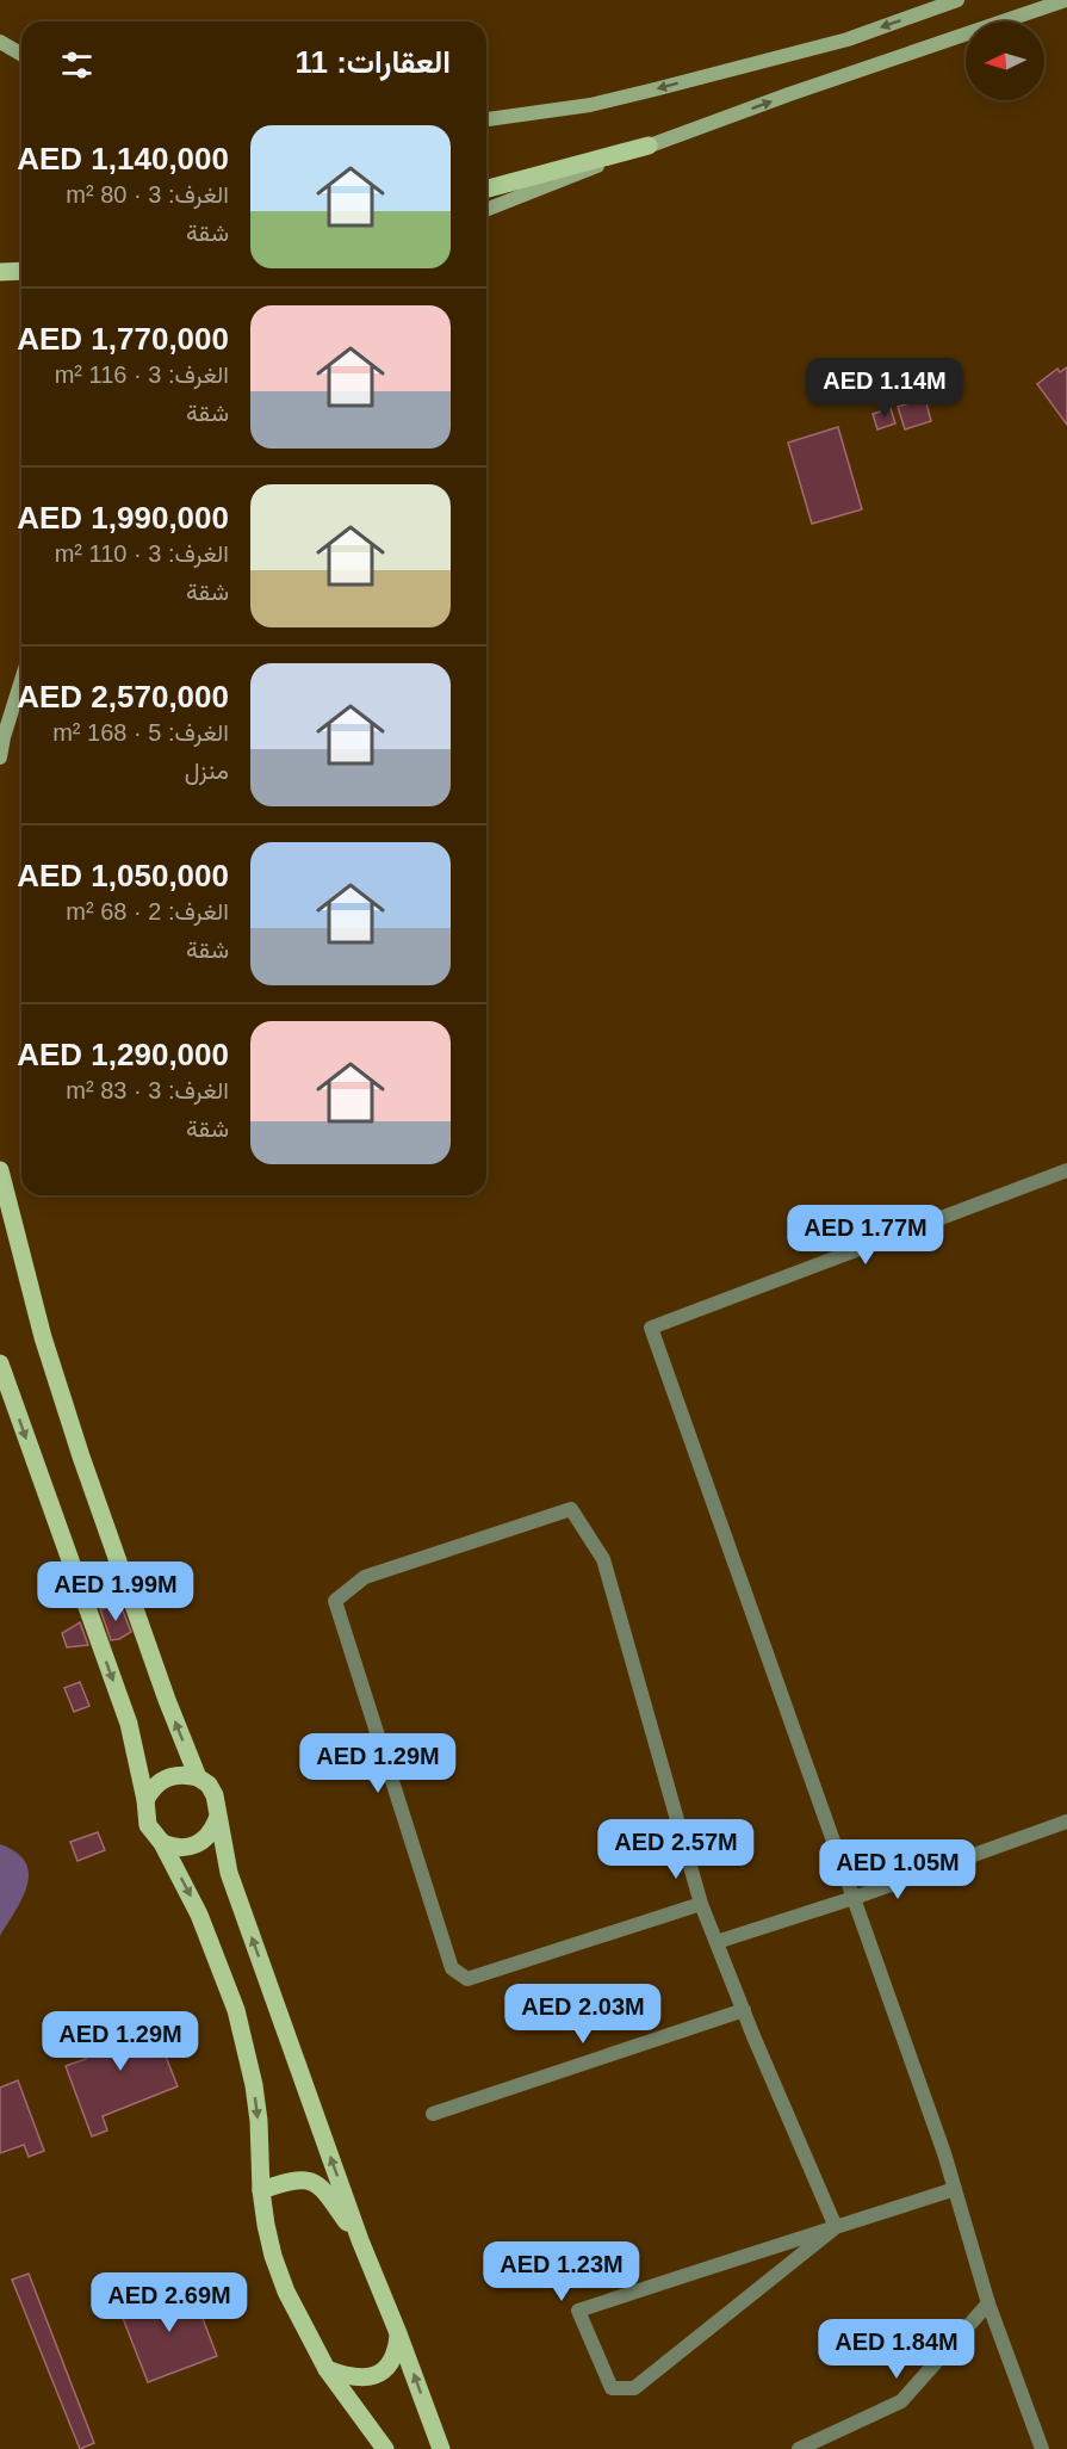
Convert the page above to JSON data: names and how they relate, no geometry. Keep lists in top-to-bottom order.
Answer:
{
  "north": "left",
  "page": {
    "heading": "العقارات: 11",
    "list": [
      {
        "name": "AED 1,140,000",
        "note": "الغرف: 3 · 80 m² · شقة"
      },
      {
        "name": "AED 1,770,000",
        "note": "الغرف: 3 · 116 m² · شقة"
      },
      {
        "name": "AED 1,990,000",
        "note": "الغرف: 3 · 110 m² · شقة"
      },
      {
        "name": "AED 2,570,000",
        "note": "الغرف: 5 · 168 m² · منزل"
      },
      {
        "name": "AED 1,050,000",
        "note": "الغرف: 2 · 68 m² · شقة"
      },
      {
        "name": "AED 1,290,000",
        "note": "الغرف: 3 · 83 m² · شقة"
      }
    ],
    "price": [
      "AED 1.14M",
      "AED 1.77M",
      "AED 1.99M",
      "AED 1.29M",
      "AED 2.57M",
      "AED 1.05M",
      "AED 2.03M",
      "AED 1.29M",
      "AED 1.23M",
      "AED 2.69M",
      "AED 1.84M"
    ]
  }
}
